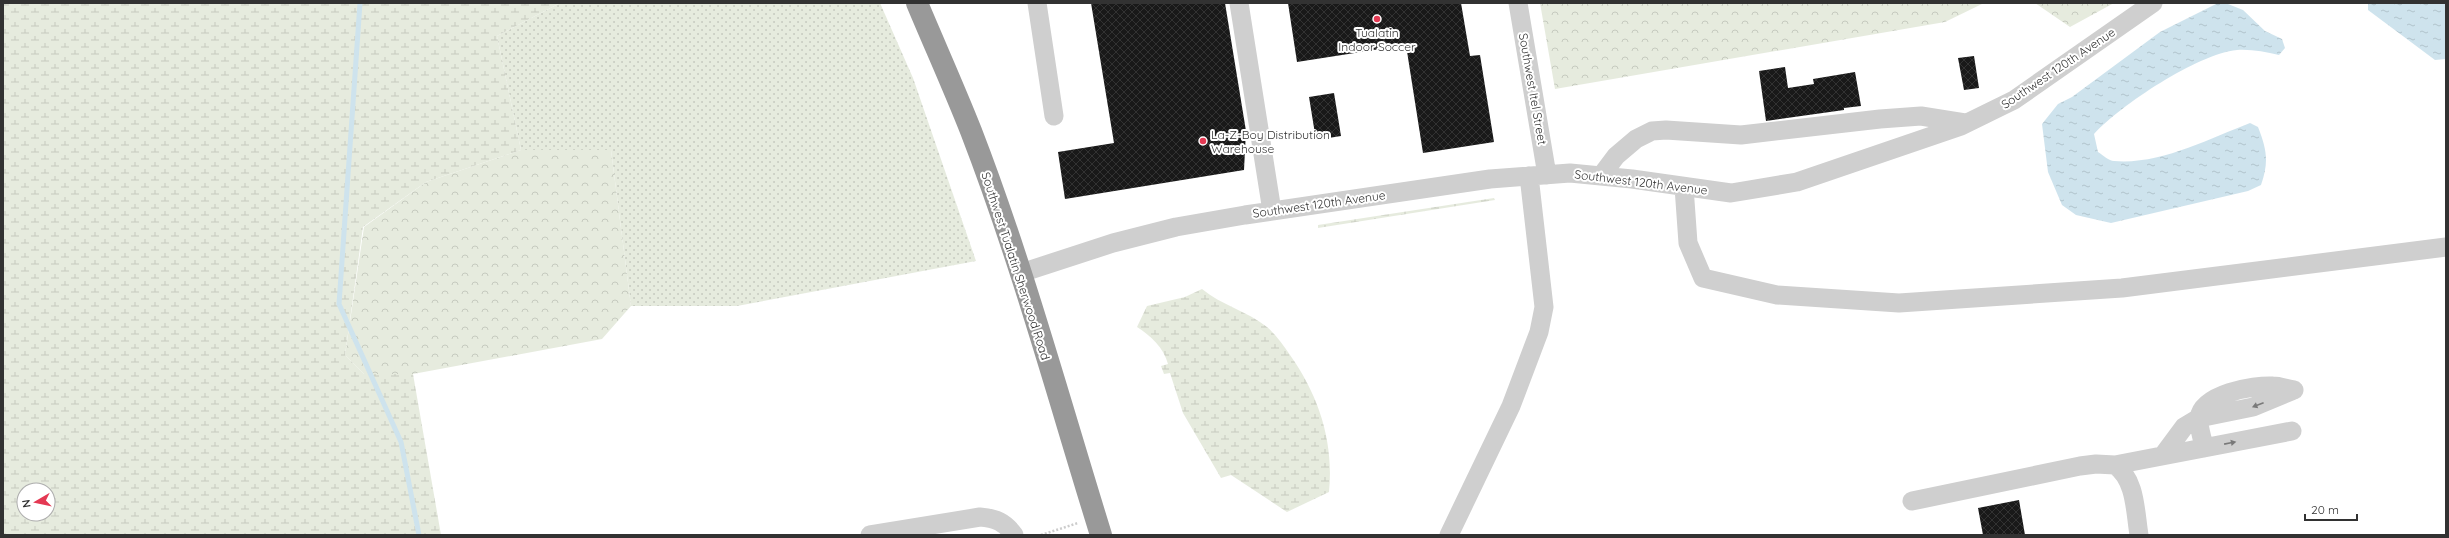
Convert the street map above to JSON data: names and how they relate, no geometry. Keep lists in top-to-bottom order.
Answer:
{
  "streets": {
    "highway": ["Southwest Tualatin Sherwood Road"],
    "street": ["Southwest 120th Avenue", "Southwest Itel Street"]
  },
  "crossings": [
    ["Southwest 120th Avenue", "Southwest Itel Street"],
    ["Southwest 120th Avenue", "Southwest Tualatin Sherwood Road"]
  ],
  "places": ["Tualatin Indoor Soccer", "La-Z-Boy Distribution Warehouse"],
  "scale_bar": "20 m",
  "north": "left"
}
